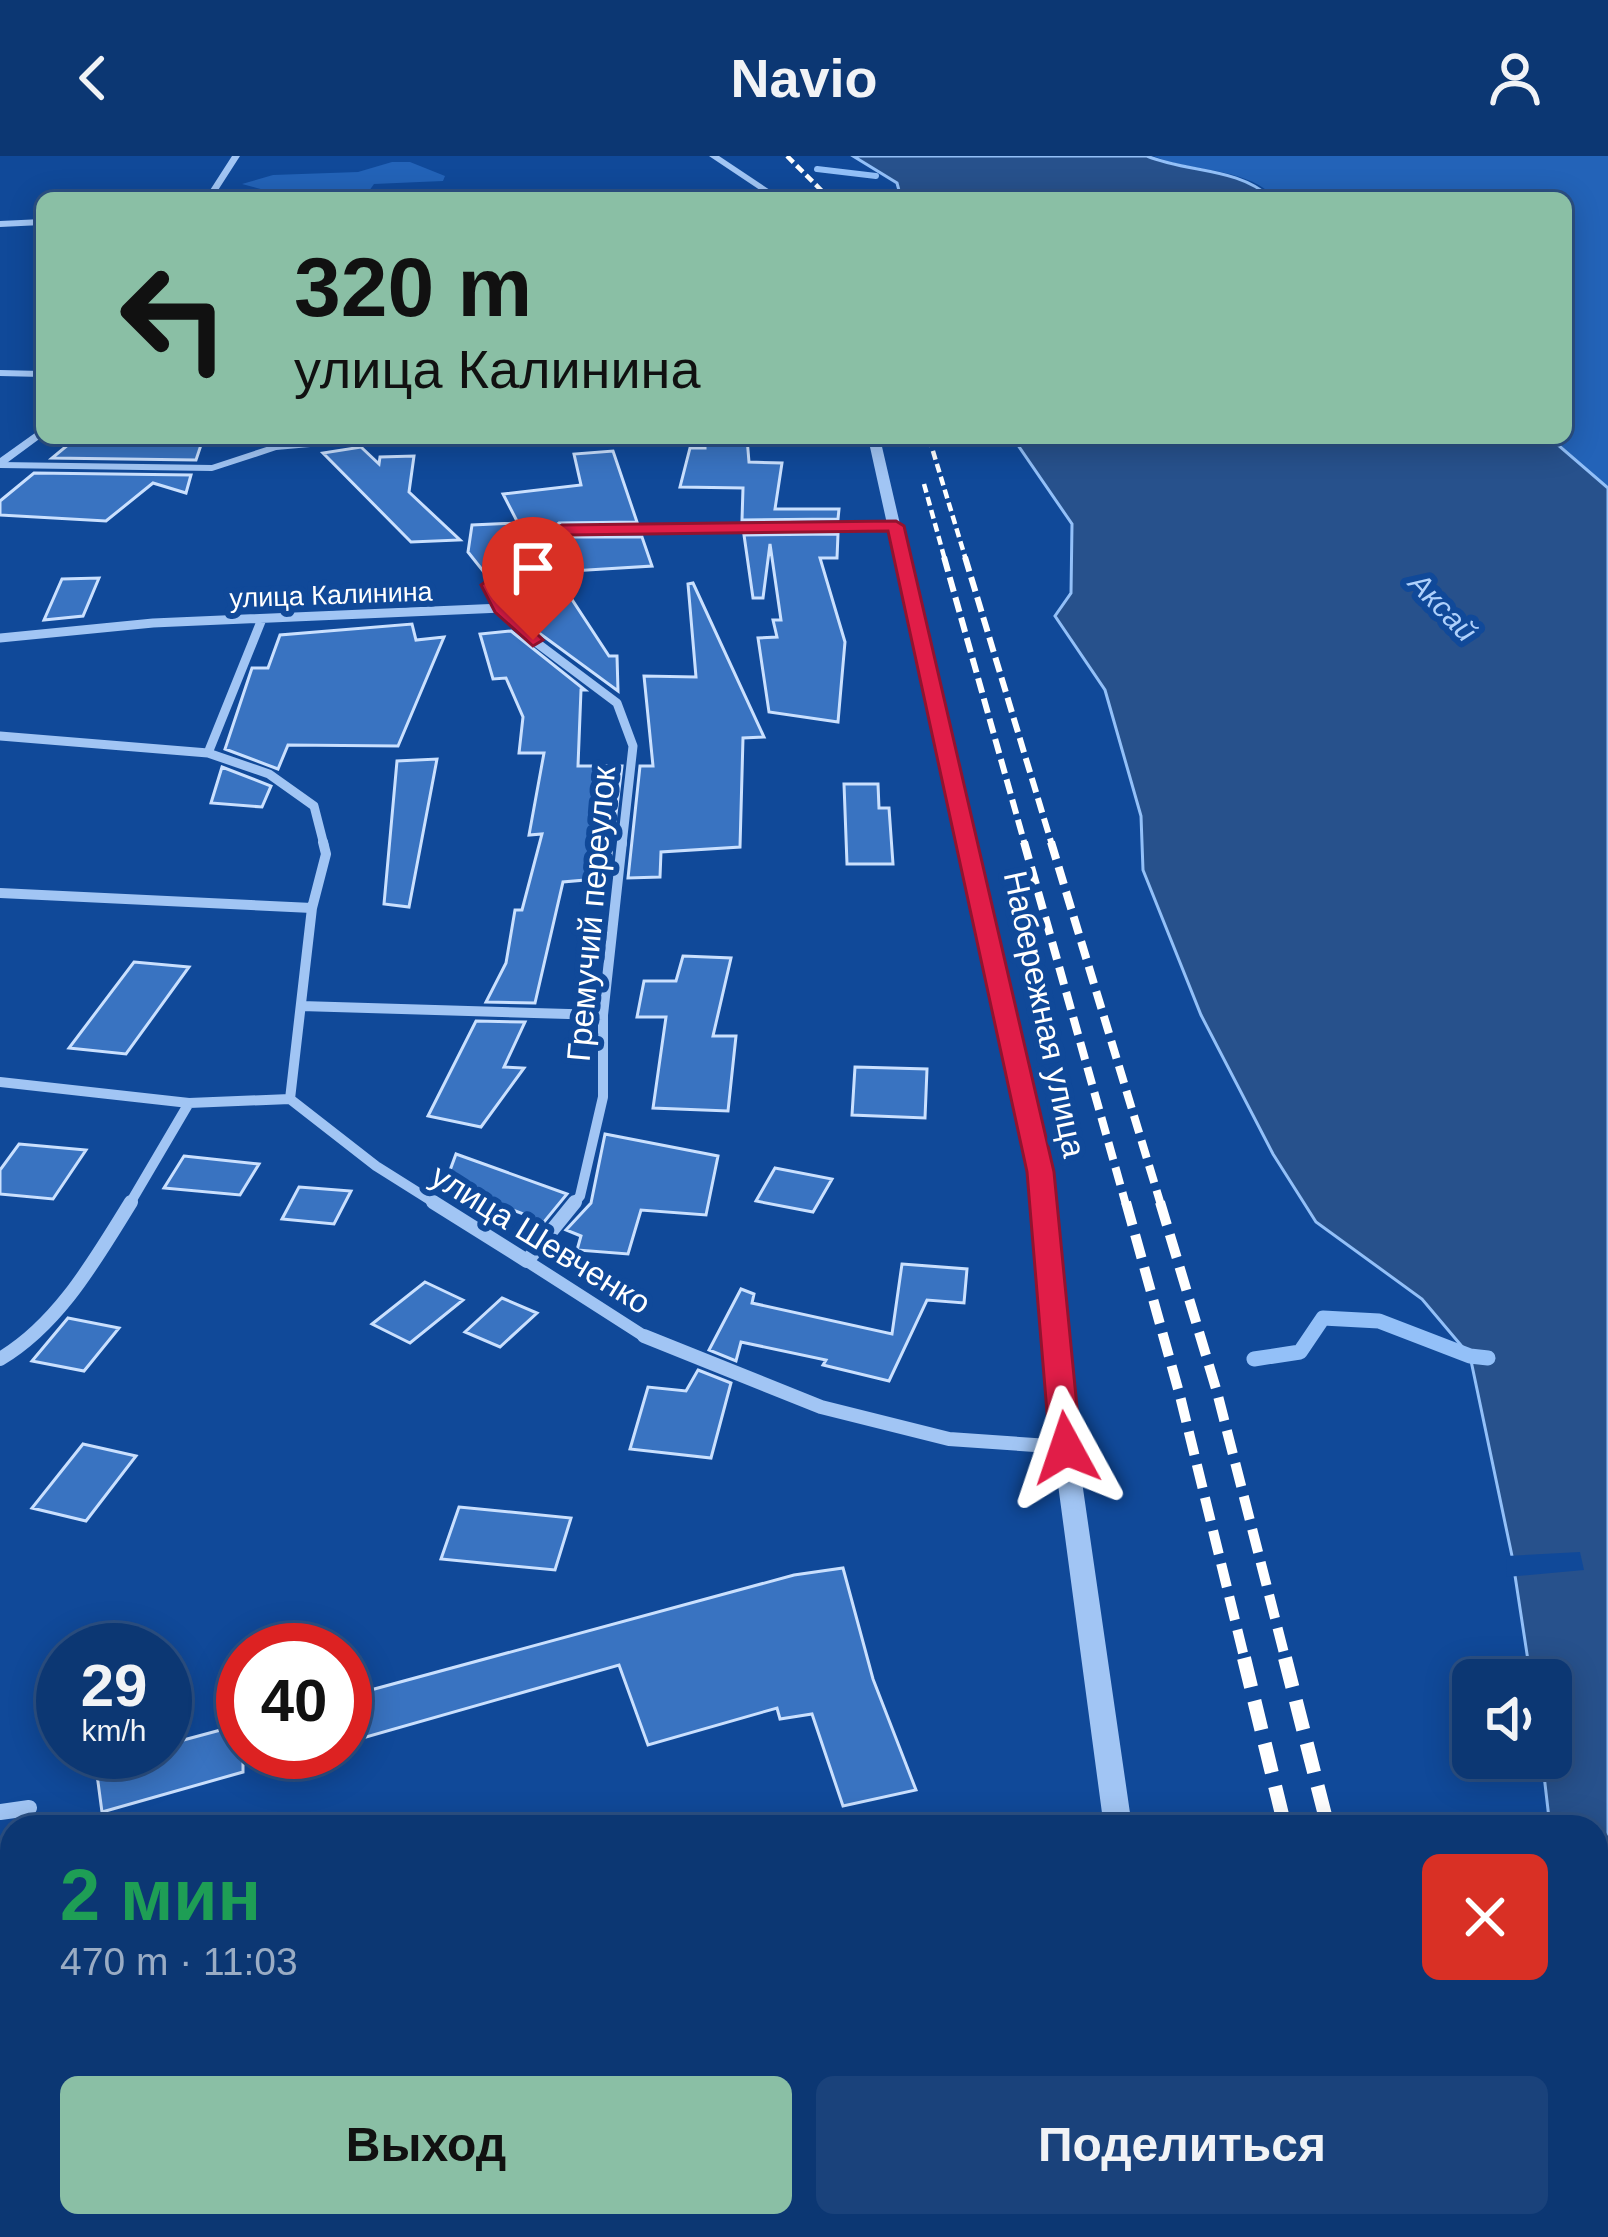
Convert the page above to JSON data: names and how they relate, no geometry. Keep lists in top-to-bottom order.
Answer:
{
  "streets": {
    "street": [
      "улица Калинина",
      "Гремучий переулок",
      "Набережная улица",
      "улица Шевченко"
    ]
  },
  "crossings": [
    ["улица Калинина", "Гремучий переулок"],
    ["Гремучий переулок", "улица Шевченко"],
    ["Набережная улица", "улица Шевченко"]
  ],
  "water": ["Аксай"],
  "page": {
    "header": "Navio",
    "turn": ["320 m", "улица Калинина"],
    "speed": "29 km/h",
    "limit": "40",
    "heading": ["2 мин", "470 m · 11:03"],
    "buttons": ["Выход", "Поделиться"]
  }
}
